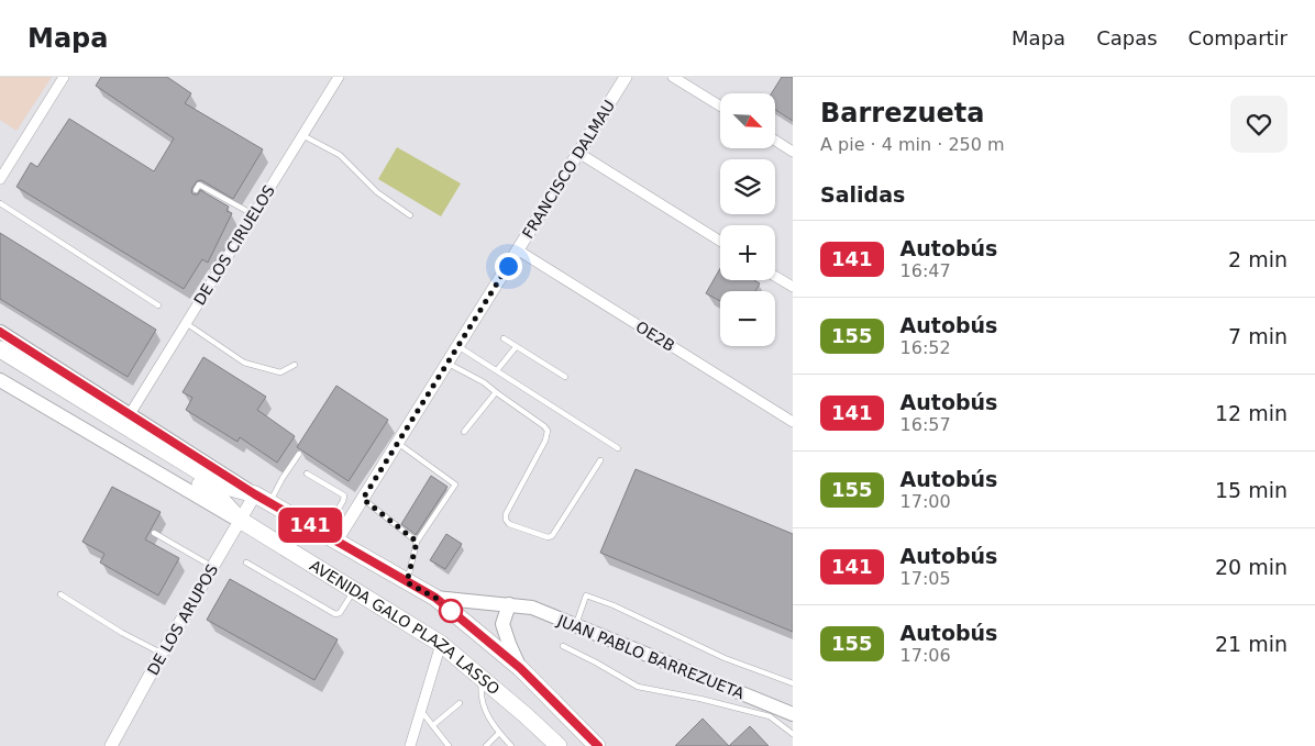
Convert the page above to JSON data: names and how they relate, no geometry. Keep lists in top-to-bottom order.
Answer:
{
  "streets": {
    "main road": ["AVENIDA GALO PLAZA LASSO", "JUAN PABLO BARREZUETA"],
    "street": [
      "FRANCISCO DALMAU",
      "DE LOS CIRUELOS",
      "OE2B",
      "DE LOS ARUPOS"
    ]
  },
  "crossings": [
    ["FRANCISCO DALMAU", "OE2B"],
    ["DE LOS ARUPOS", "AVENIDA GALO PLAZA LASSO"]
  ],
  "lines": ["bus line 141"],
  "north": "bottom right",
  "page": {
    "header": "Mapa",
    "nav": ["Mapa", "Capas", "Compartir"],
    "on_map": "141",
    "heading": [
      ["Barrezueta", "A pie · 4 min · 250 m"],
      "Salidas"
    ],
    "map_buttons": ["+", "−"],
    "list": [
      {
        "mark": "141",
        "name": "Autobús",
        "note": "16:47",
        "value": "2 min"
      },
      {
        "mark": "155",
        "name": "Autobús",
        "note": "16:52",
        "value": "7 min"
      },
      {
        "mark": "141",
        "name": "Autobús",
        "note": "16:57",
        "value": "12 min"
      },
      {
        "mark": "155",
        "name": "Autobús",
        "note": "17:00",
        "value": "15 min"
      },
      {
        "mark": "141",
        "name": "Autobús",
        "note": "17:05",
        "value": "20 min"
      },
      {
        "mark": "155",
        "name": "Autobús",
        "note": "17:06",
        "value": "21 min"
      }
    ]
  }
}
